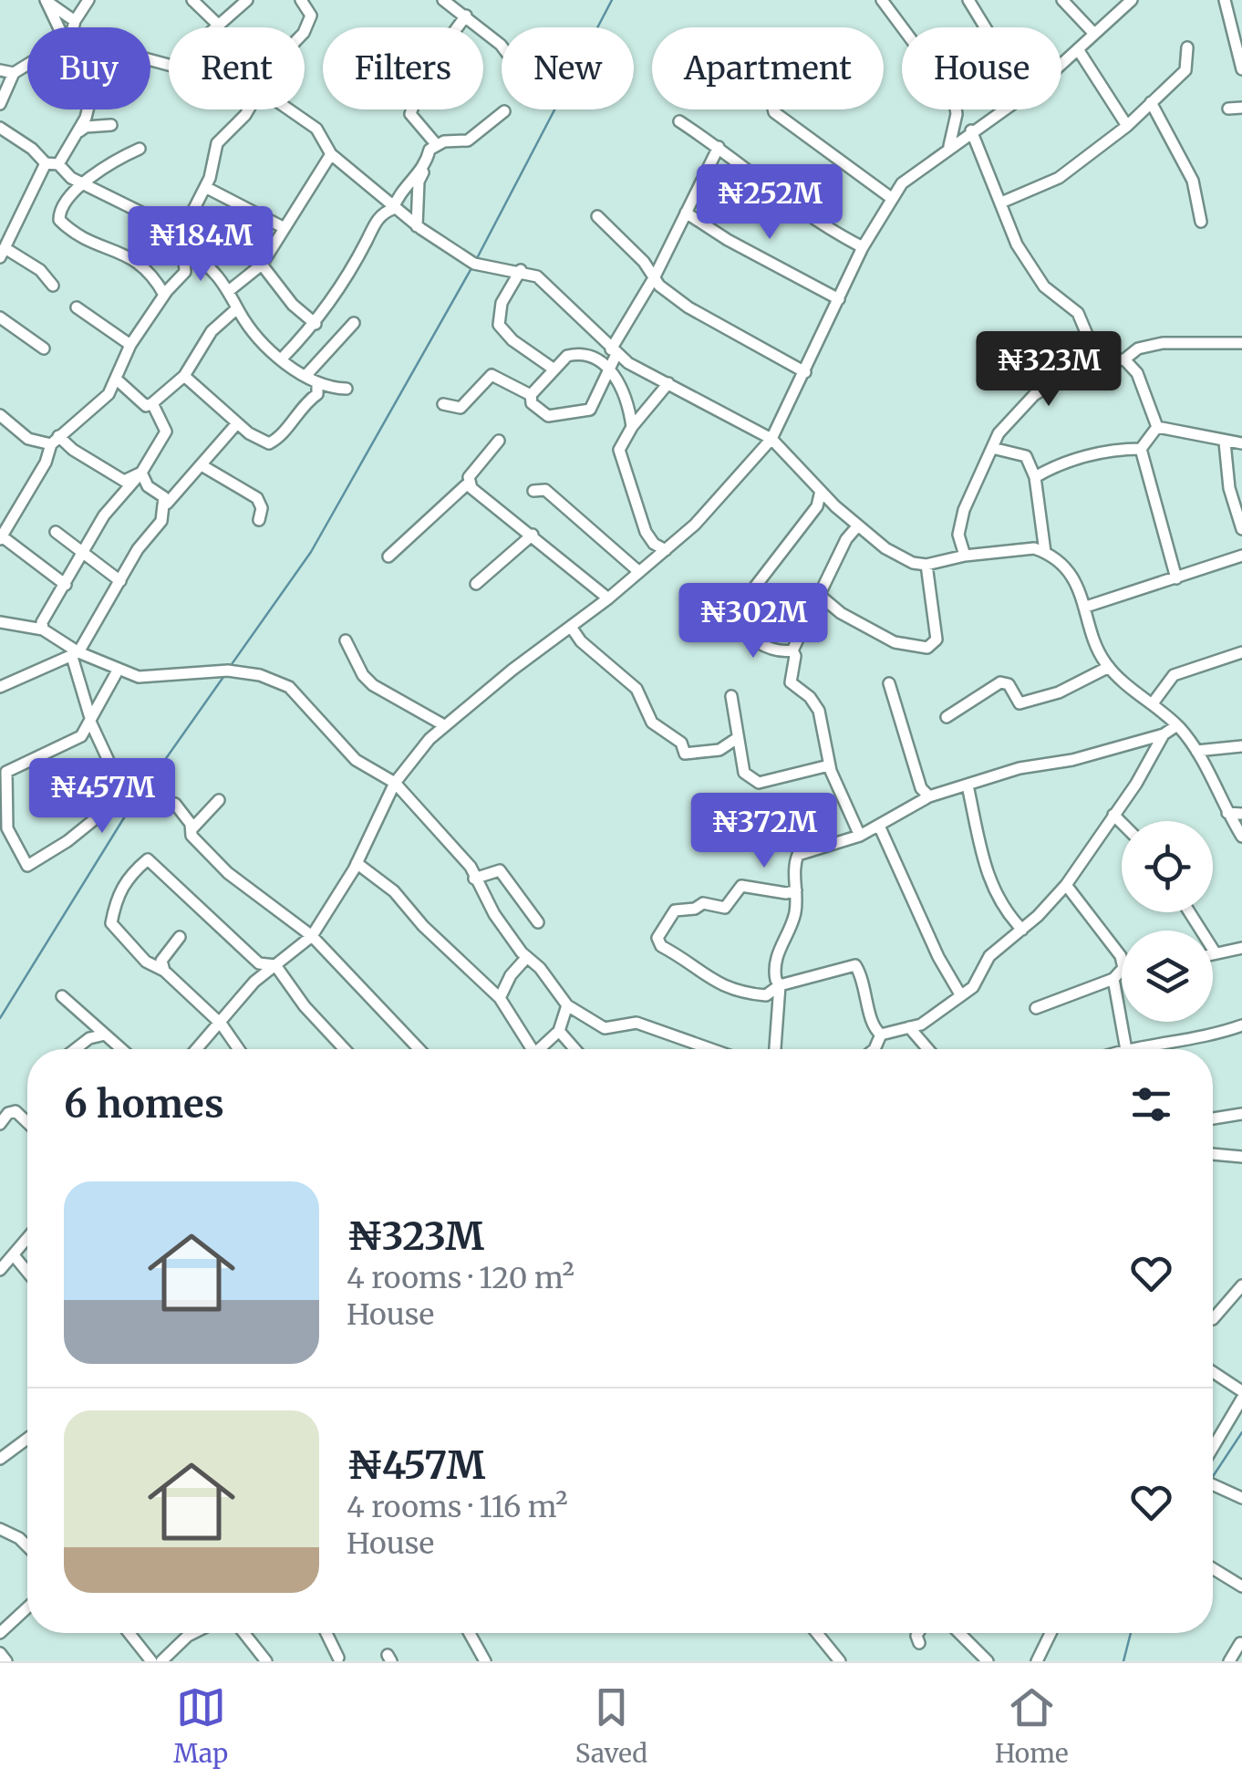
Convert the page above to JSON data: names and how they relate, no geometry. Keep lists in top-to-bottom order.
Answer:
{
  "page": {
    "chip": [
      "Buy",
      "Rent",
      "Filters",
      "New",
      "Apartment",
      "House"
    ],
    "price": [
      "₦252M",
      "₦184M",
      "₦323M",
      "₦302M",
      "₦457M",
      "₦372M"
    ],
    "heading": "6 homes",
    "list": [
      {
        "name": "₦323M",
        "note": "4 rooms · 120 m² · House"
      },
      {
        "name": "₦457M",
        "note": "4 rooms · 116 m² · House"
      }
    ],
    "tabs": ["Map", "Saved", "Home"]
  }
}
